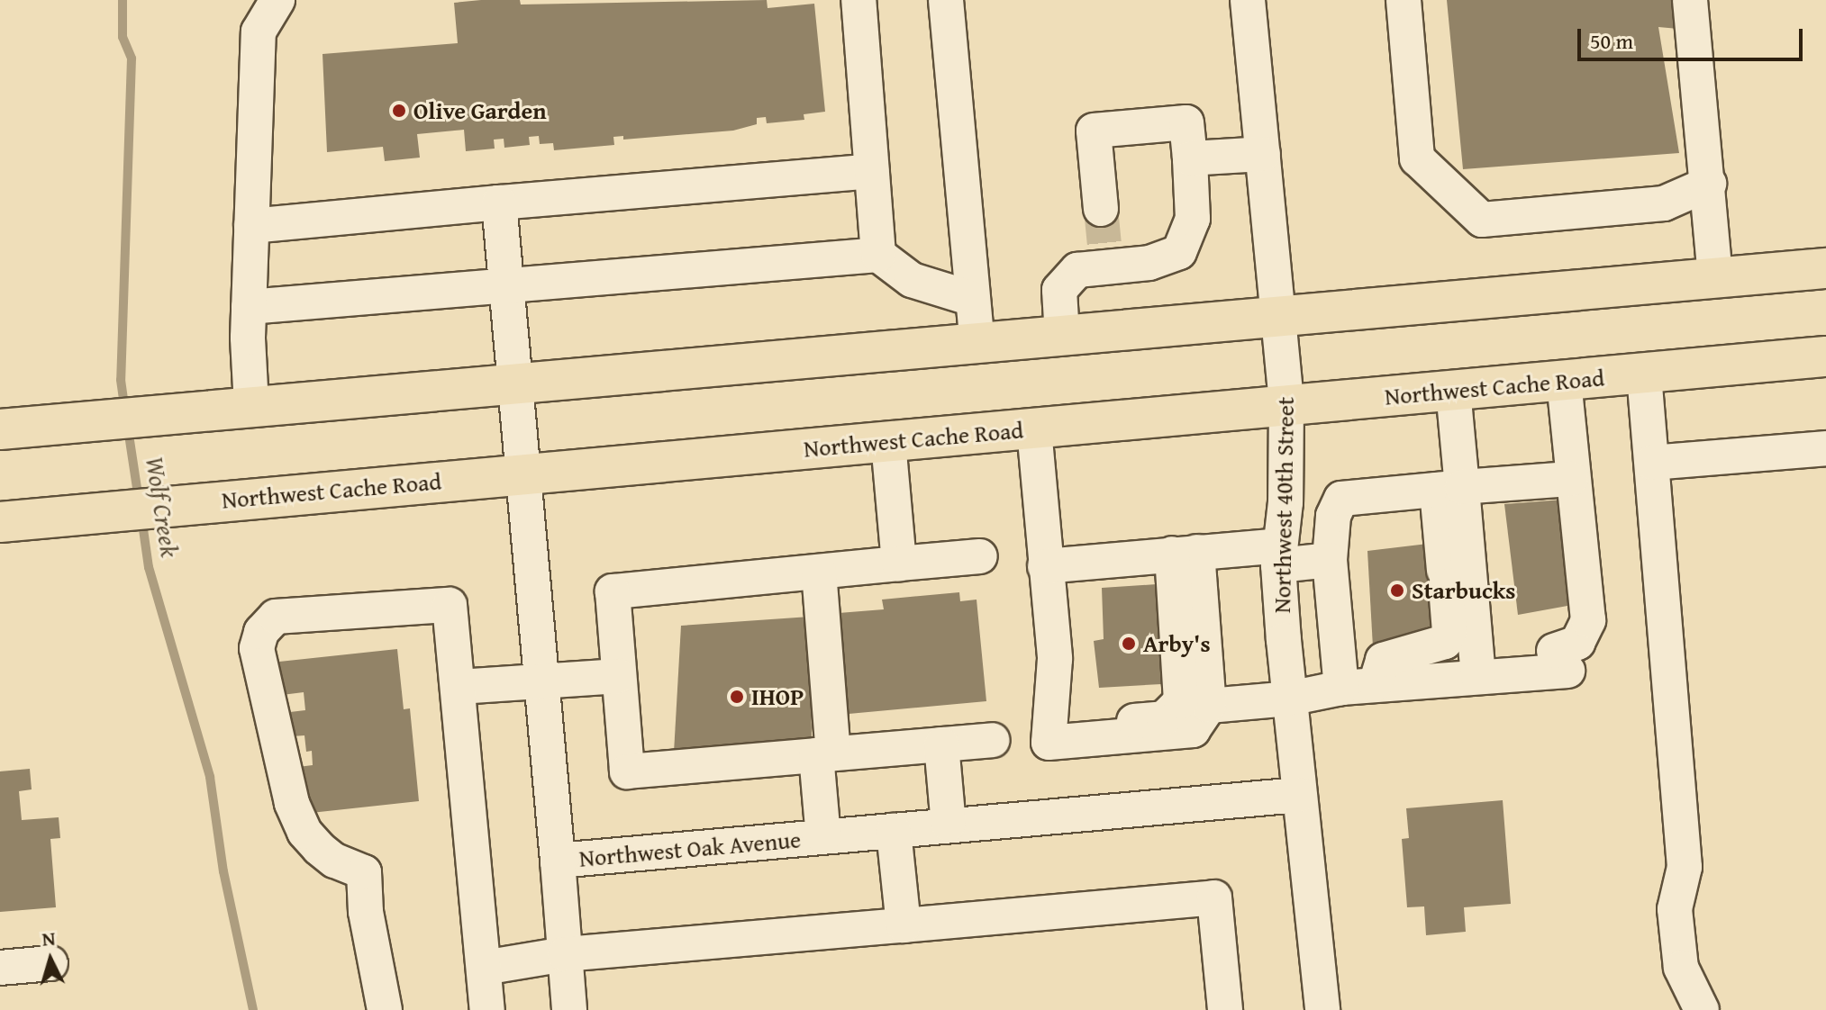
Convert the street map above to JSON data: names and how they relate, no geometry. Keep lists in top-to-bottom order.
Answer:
{
  "streets": {
    "main road": ["Northwest Cache Road"],
    "street": ["Northwest 40th Street", "Northwest Oak Avenue"]
  },
  "crossings": [
    ["Northwest Cache Road", "Northwest 40th Street"],
    ["Northwest Cache Road", "Northwest Oak Avenue"],
    ["Northwest 40th Street", "Northwest Oak Avenue"]
  ],
  "water": ["Wolf Creek"],
  "places": [
    "Olive Garden",
    "Starbucks",
    "Arby's",
    "IHOP"
  ],
  "scale_bar": "50 m",
  "north": "top"
}
